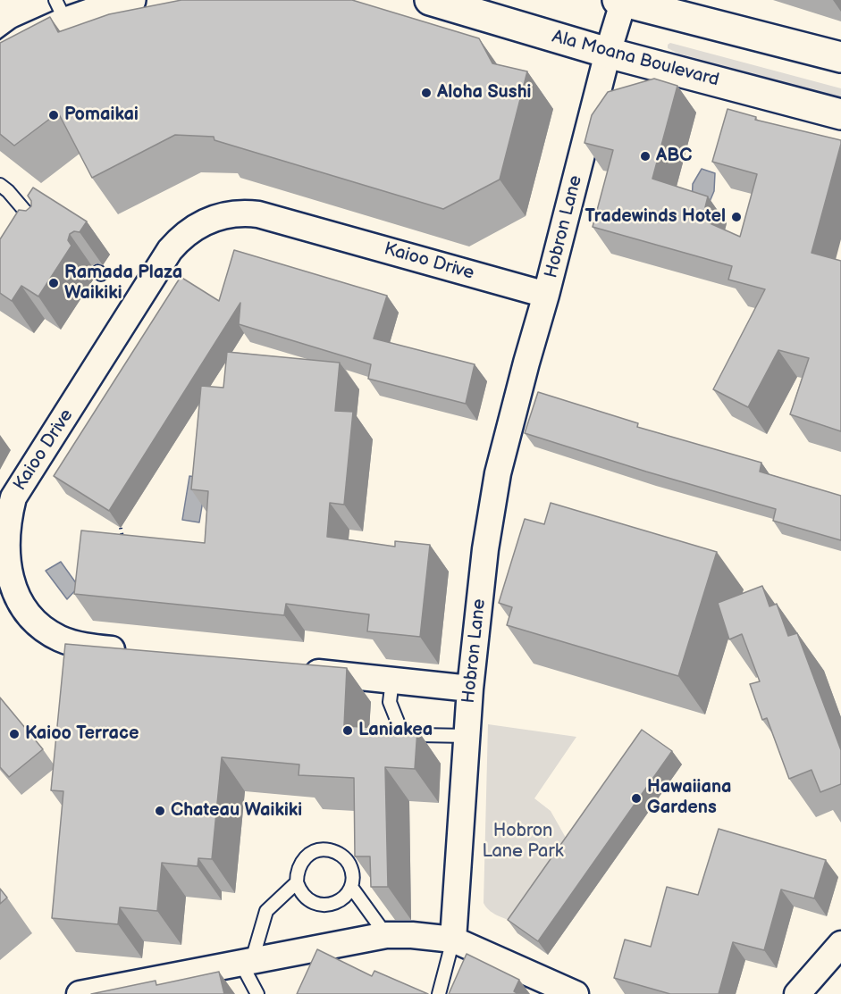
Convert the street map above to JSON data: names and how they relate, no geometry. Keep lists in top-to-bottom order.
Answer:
{
  "streets": {
    "main road": ["Ala Moana Boulevard"],
    "street": ["Hobron Lane", "Kaioo Drive"]
  },
  "crossings": [
    ["Ala Moana Boulevard", "Hobron Lane"],
    ["Hobron Lane", "Kaioo Drive"]
  ],
  "parks": ["Hobron Lane Park"],
  "places": [
    "Aloha Sushi",
    "Pomaikai",
    "ABC",
    "Tradewinds Hotel",
    "Ramada Plaza Waikiki",
    "Laniakea",
    "Kaioo Terrace",
    "Hawaiiana Gardens",
    "Chateau Waikiki"
  ]
}
